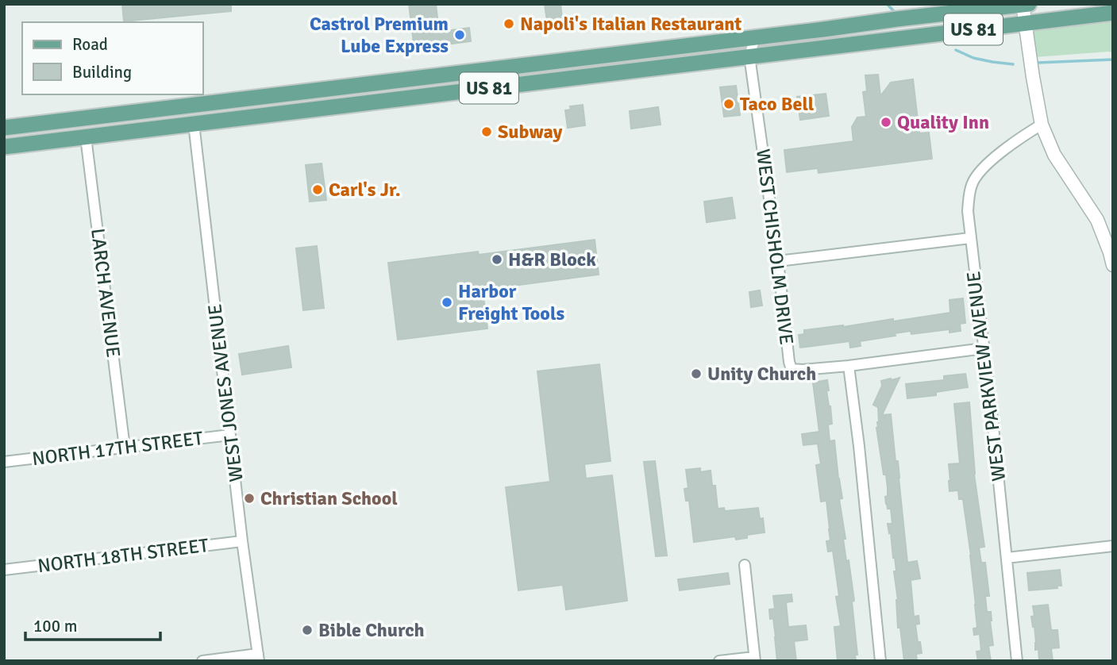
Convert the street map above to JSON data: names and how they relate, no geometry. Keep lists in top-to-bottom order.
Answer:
{
  "streets": {
    "main road": ["US 81"],
    "street": [
      "WEST CHISHOLM DRIVE",
      "LARCH AVENUE",
      "WEST PARKVIEW AVENUE",
      "WEST JONES AVENUE",
      "NORTH 17TH STREET",
      "NORTH 18TH STREET"
    ]
  },
  "crossings": [
    ["US 81", "WEST CHISHOLM DRIVE"],
    ["US 81", "LARCH AVENUE"],
    ["US 81", "WEST JONES AVENUE"],
    ["LARCH AVENUE", "NORTH 17TH STREET"],
    ["WEST JONES AVENUE", "NORTH 17TH STREET"],
    ["WEST JONES AVENUE", "NORTH 18TH STREET"]
  ],
  "places": [
    "Napoli's Italian Restaurant",
    "Castrol Premium Lube Express",
    "Taco Bell",
    "Quality Inn",
    "Subway",
    "Carl's Jr.",
    "H&R Block",
    "Harbor Freight Tools",
    "Unity Church",
    "Christian School",
    "Bible Church"
  ],
  "legend": ["Road", "Building"],
  "scale_bar": "100 m"
}
